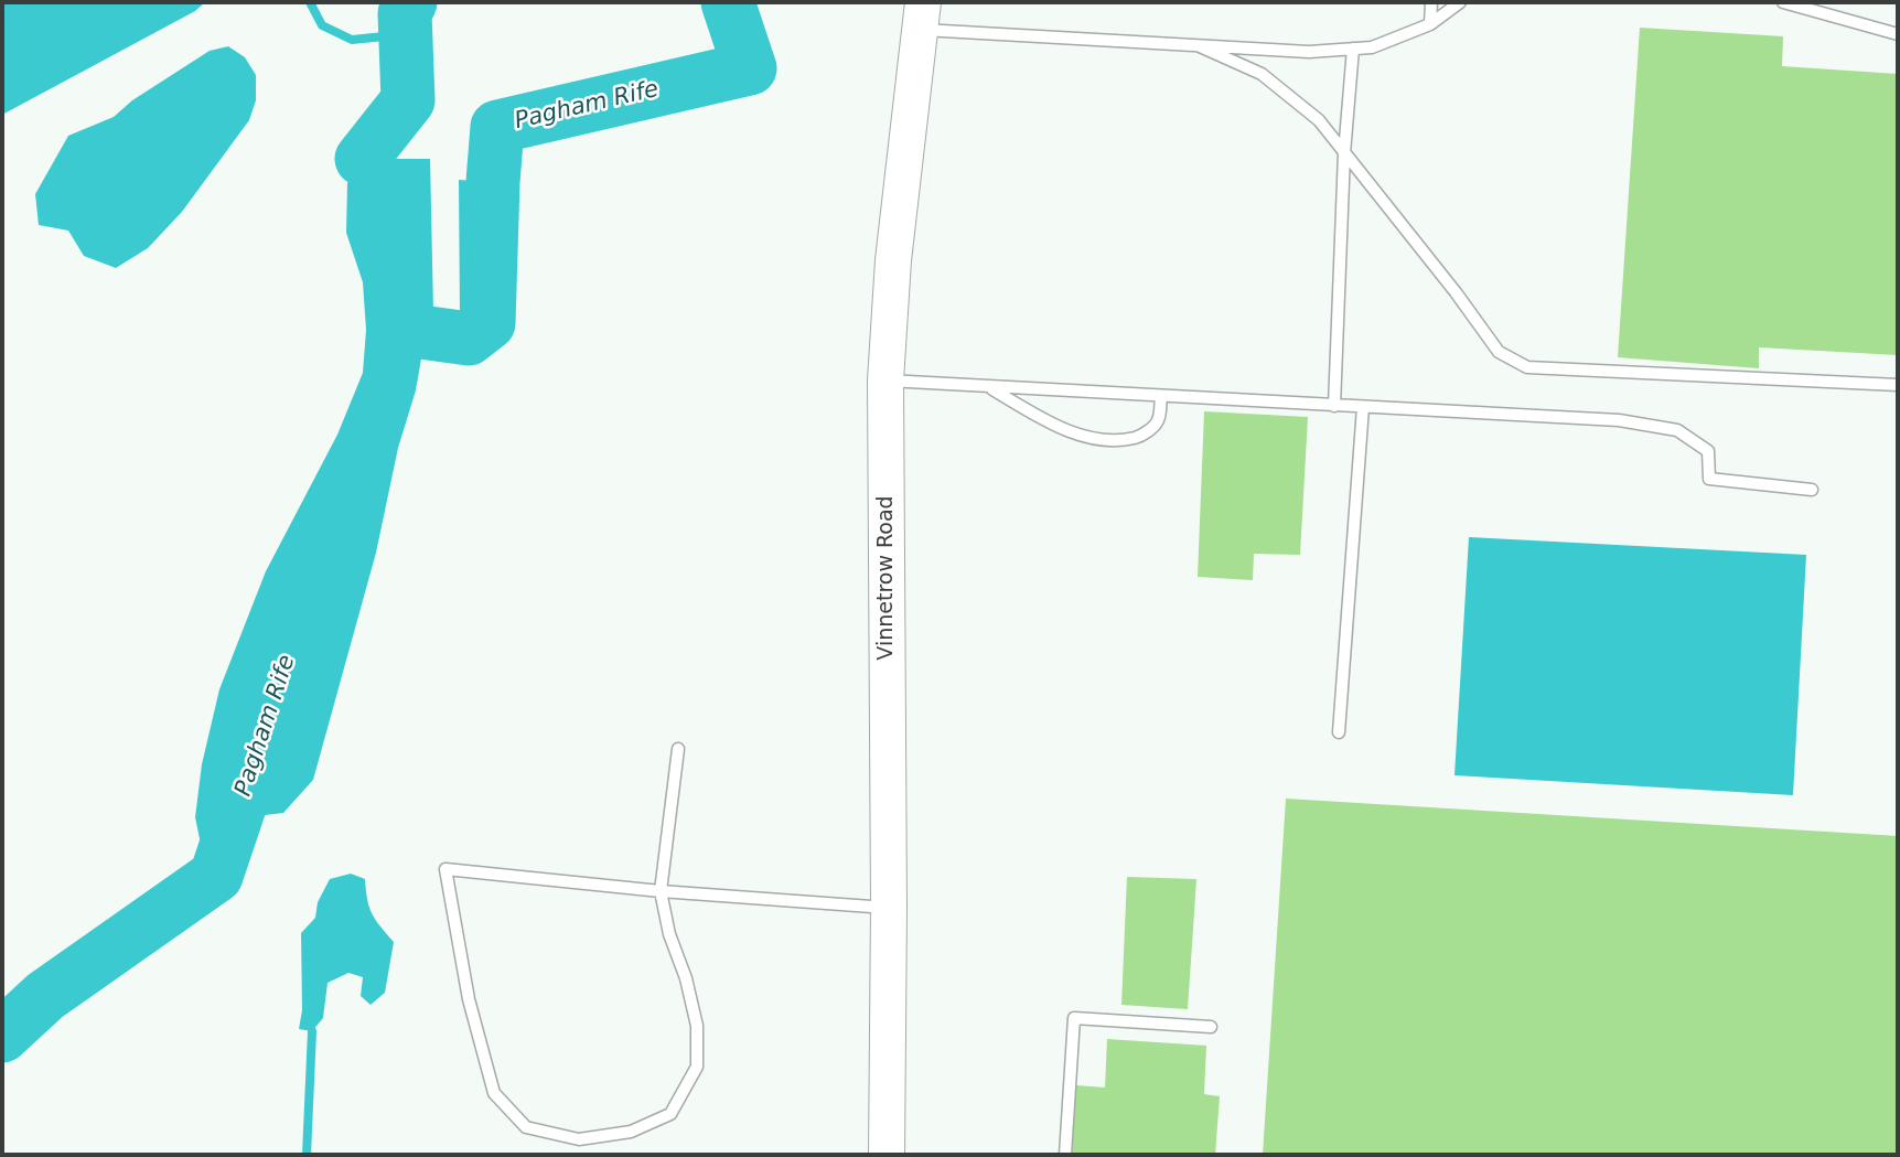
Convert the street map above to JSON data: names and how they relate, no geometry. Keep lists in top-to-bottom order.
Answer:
{
  "streets": {
    "street": ["Vinnetrow Road"]
  },
  "water": ["Pagham Rife"]
}
